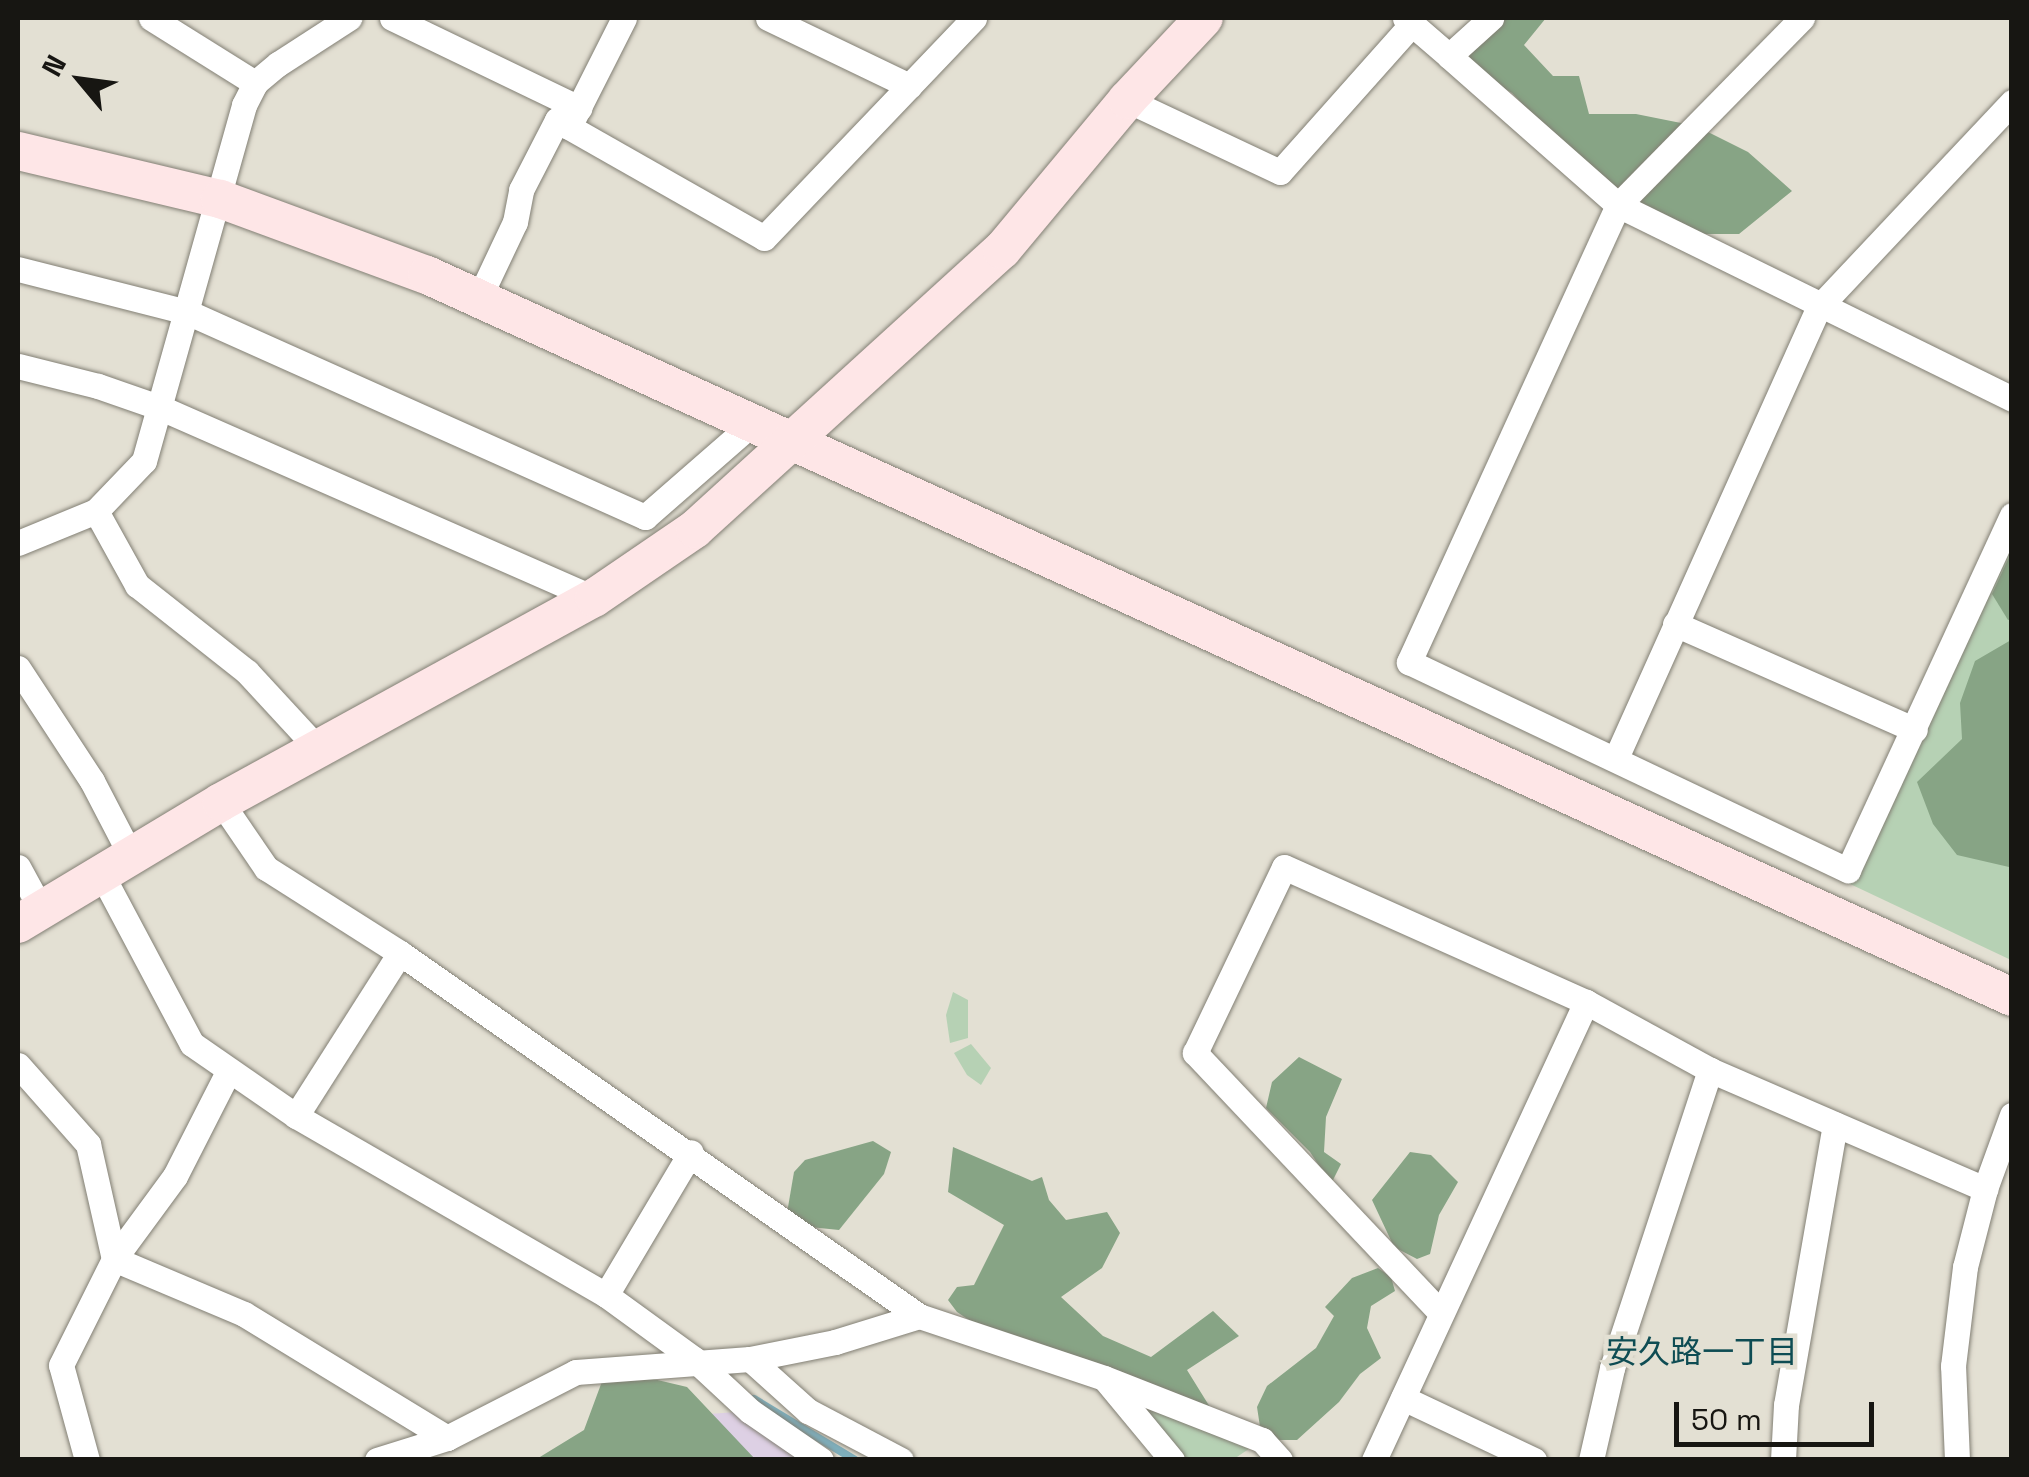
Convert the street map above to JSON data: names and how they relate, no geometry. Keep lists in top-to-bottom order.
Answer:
{
  "districts": ["安久路一丁目"],
  "scale_bar": "50 m",
  "north": "top left"
}
